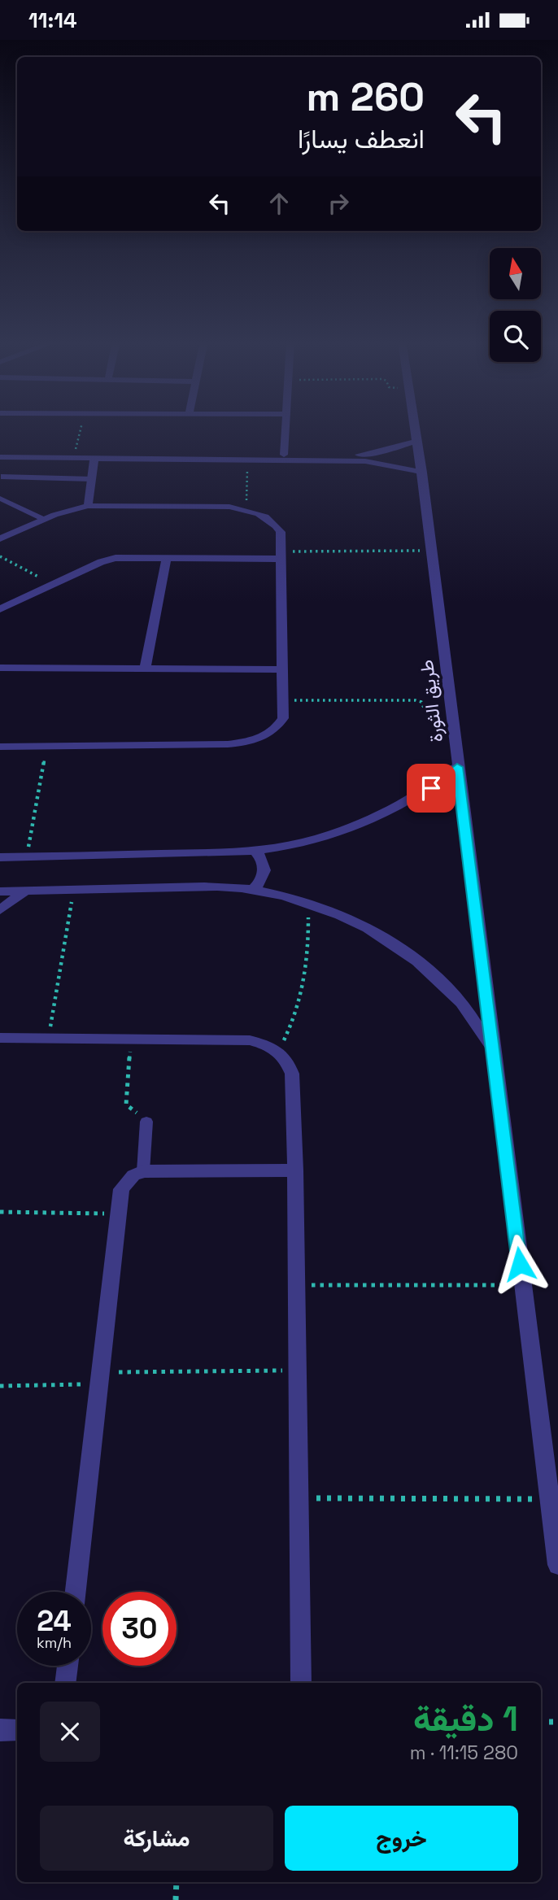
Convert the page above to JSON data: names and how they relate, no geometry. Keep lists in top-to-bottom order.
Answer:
{
  "streets": {
    "street": ["طريق الثورة"]
  },
  "north": "top",
  "page": {
    "status": "11:14",
    "turn": ["260 m", "انعطف يسارًا"],
    "speed": "24 km/h",
    "limit": "30",
    "heading": ["1 دقيقة", "280 m · 11:15"],
    "buttons": ["خروج", "مشاركة"]
  }
}
